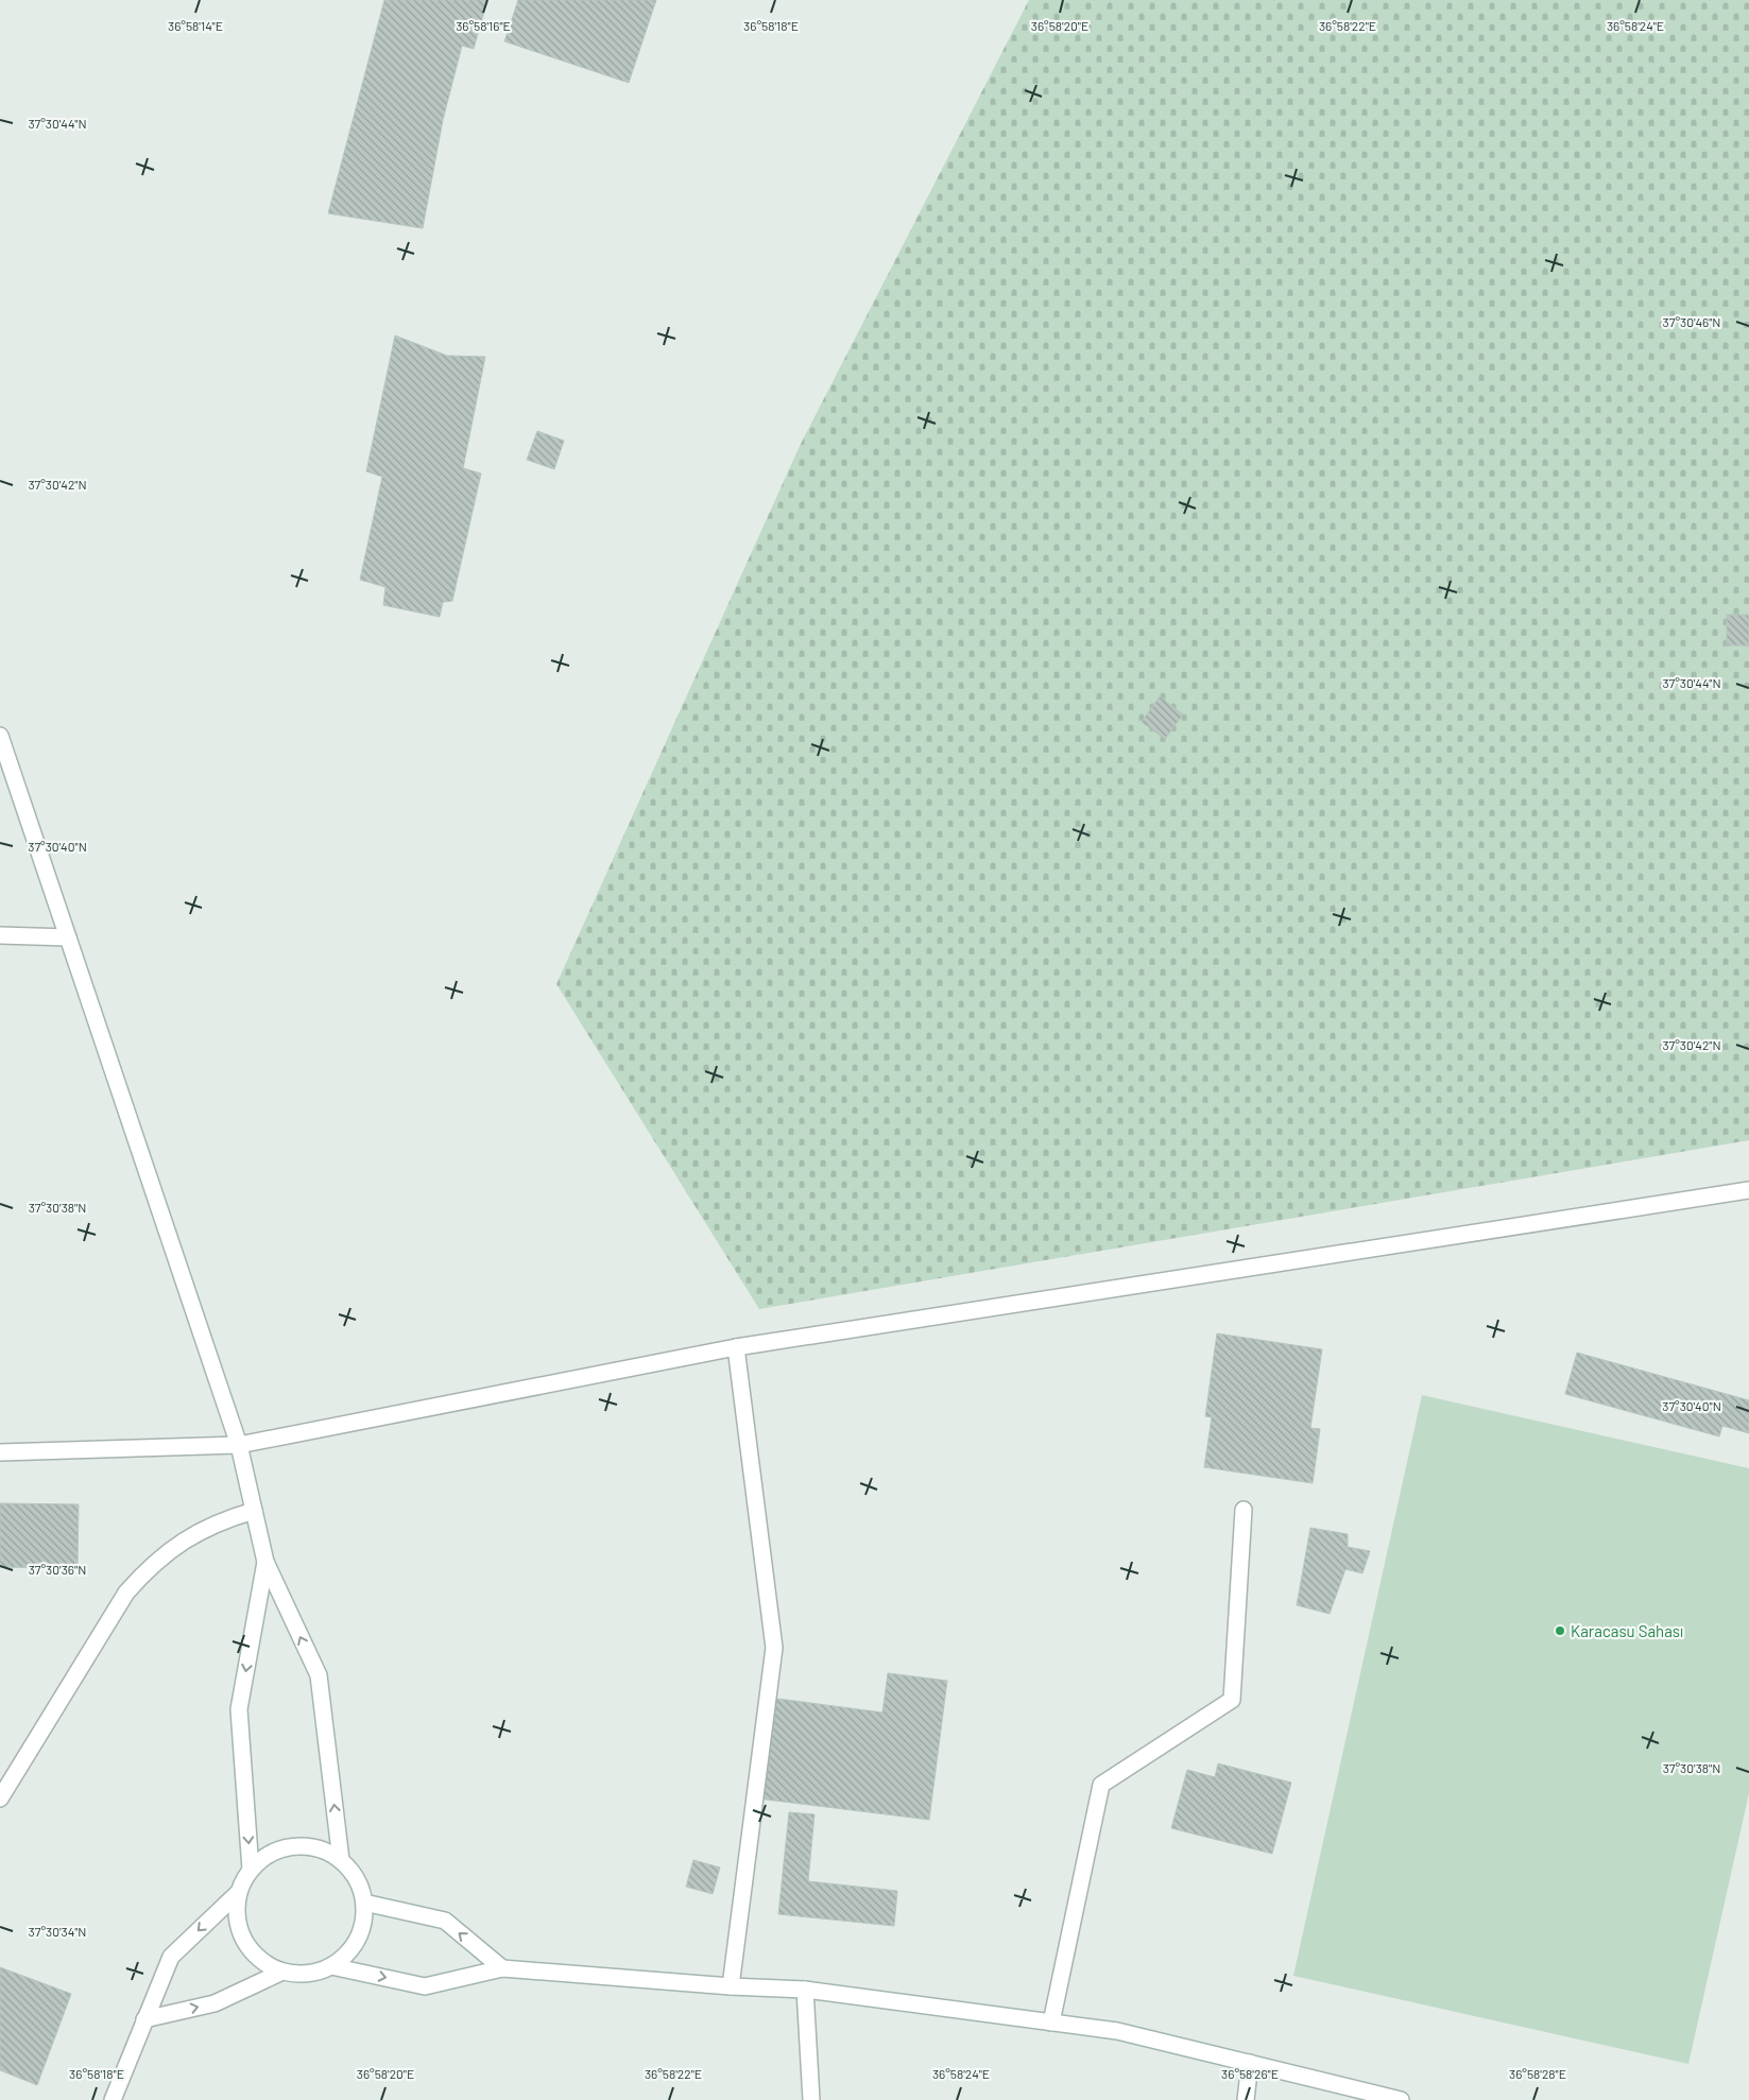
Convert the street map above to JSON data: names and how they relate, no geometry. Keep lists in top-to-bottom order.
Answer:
{
  "places": ["Karacasu Sahası"],
  "coordinates": [
    "36°58'14\"E",
    "36°58'16\"E",
    "36°58'18\"E",
    "36°58'20\"E",
    "36°58'22\"E",
    "36°58'24\"E",
    "37°30'44\"N",
    "37°30'46\"N",
    "37°30'42\"N",
    "37°30'40\"N",
    "37°30'38\"N",
    "37°30'36\"N",
    "37°30'34\"N",
    "36°58'26\"E",
    "36°58'28\"E"
  ]
}
